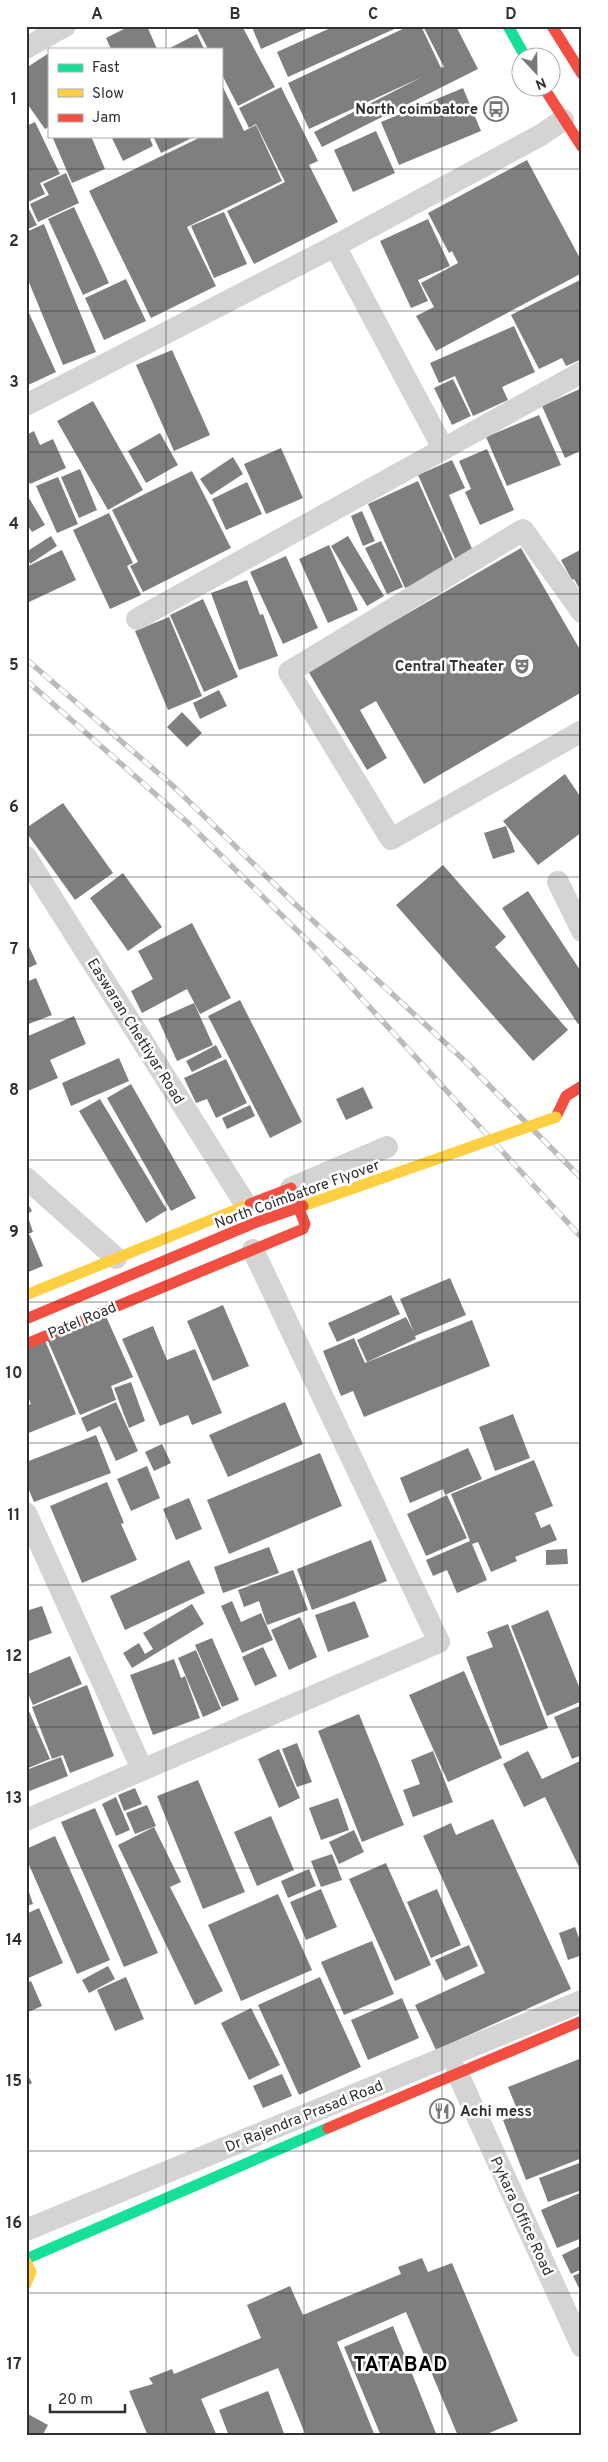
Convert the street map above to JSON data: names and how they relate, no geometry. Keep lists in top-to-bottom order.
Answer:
{
  "streets": {
    "main road": ["North Coimbatore Flyover", "Patel Road"],
    "street": ["Easwaran Chettiyar Road", "Dr Rajendra Prasad Road", "Pykara Office Road"]
  },
  "districts": ["TATABAD"],
  "places": {
    "bus stop": ["North coimbatore"],
    "theatre": ["Central Theater"],
    "restaurant": ["Achi mess"]
  },
  "legend": ["Fast", "Slow", "Jam"],
  "scale_bar": "20 m",
  "north": "bottom",
  "grid": {
    "columns": [
      "A",
      "B",
      "C",
      "D"
    ],
    "rows": [
      "1",
      "2",
      "3",
      "4",
      "5",
      "6",
      "7",
      "8",
      "9",
      "10",
      "11",
      "12",
      "13",
      "14",
      "15",
      "16",
      "17"
    ]
  }
}
